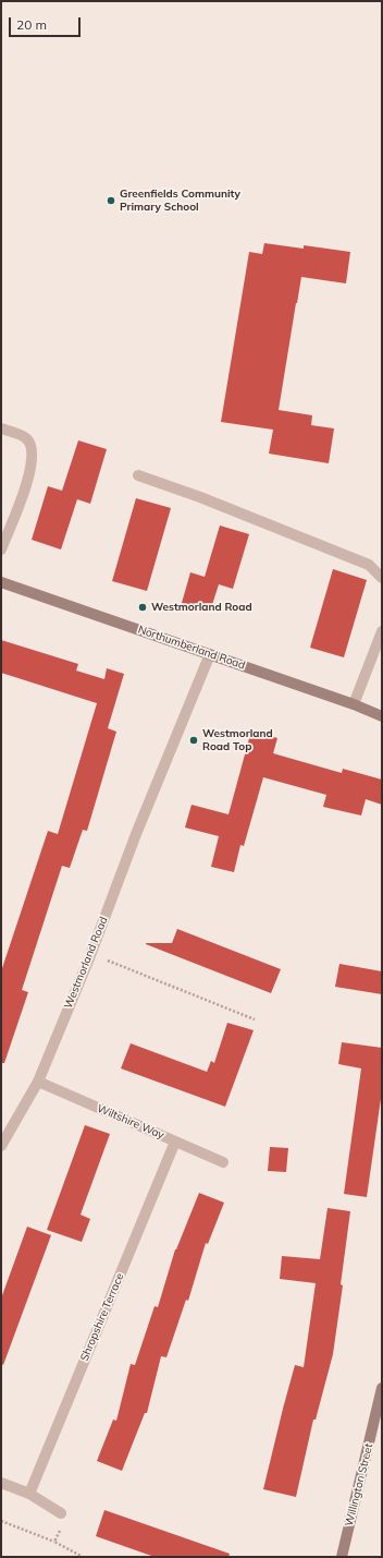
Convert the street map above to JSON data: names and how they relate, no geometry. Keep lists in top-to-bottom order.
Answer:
{
  "streets": {
    "street": [
      "Northumberland Road",
      "Westmorland Road",
      "Wiltshire Way",
      "Shropshire Terrace",
      "Willington Street"
    ]
  },
  "crossings": [
    ["Northumberland Road", "Westmorland Road"],
    ["Westmorland Road", "Wiltshire Way"],
    ["Wiltshire Way", "Shropshire Terrace"]
  ],
  "places": ["Greenfields Community Primary School", "Westmorland Road", "Westmorland Road Top"],
  "scale_bar": "20 m"
}
